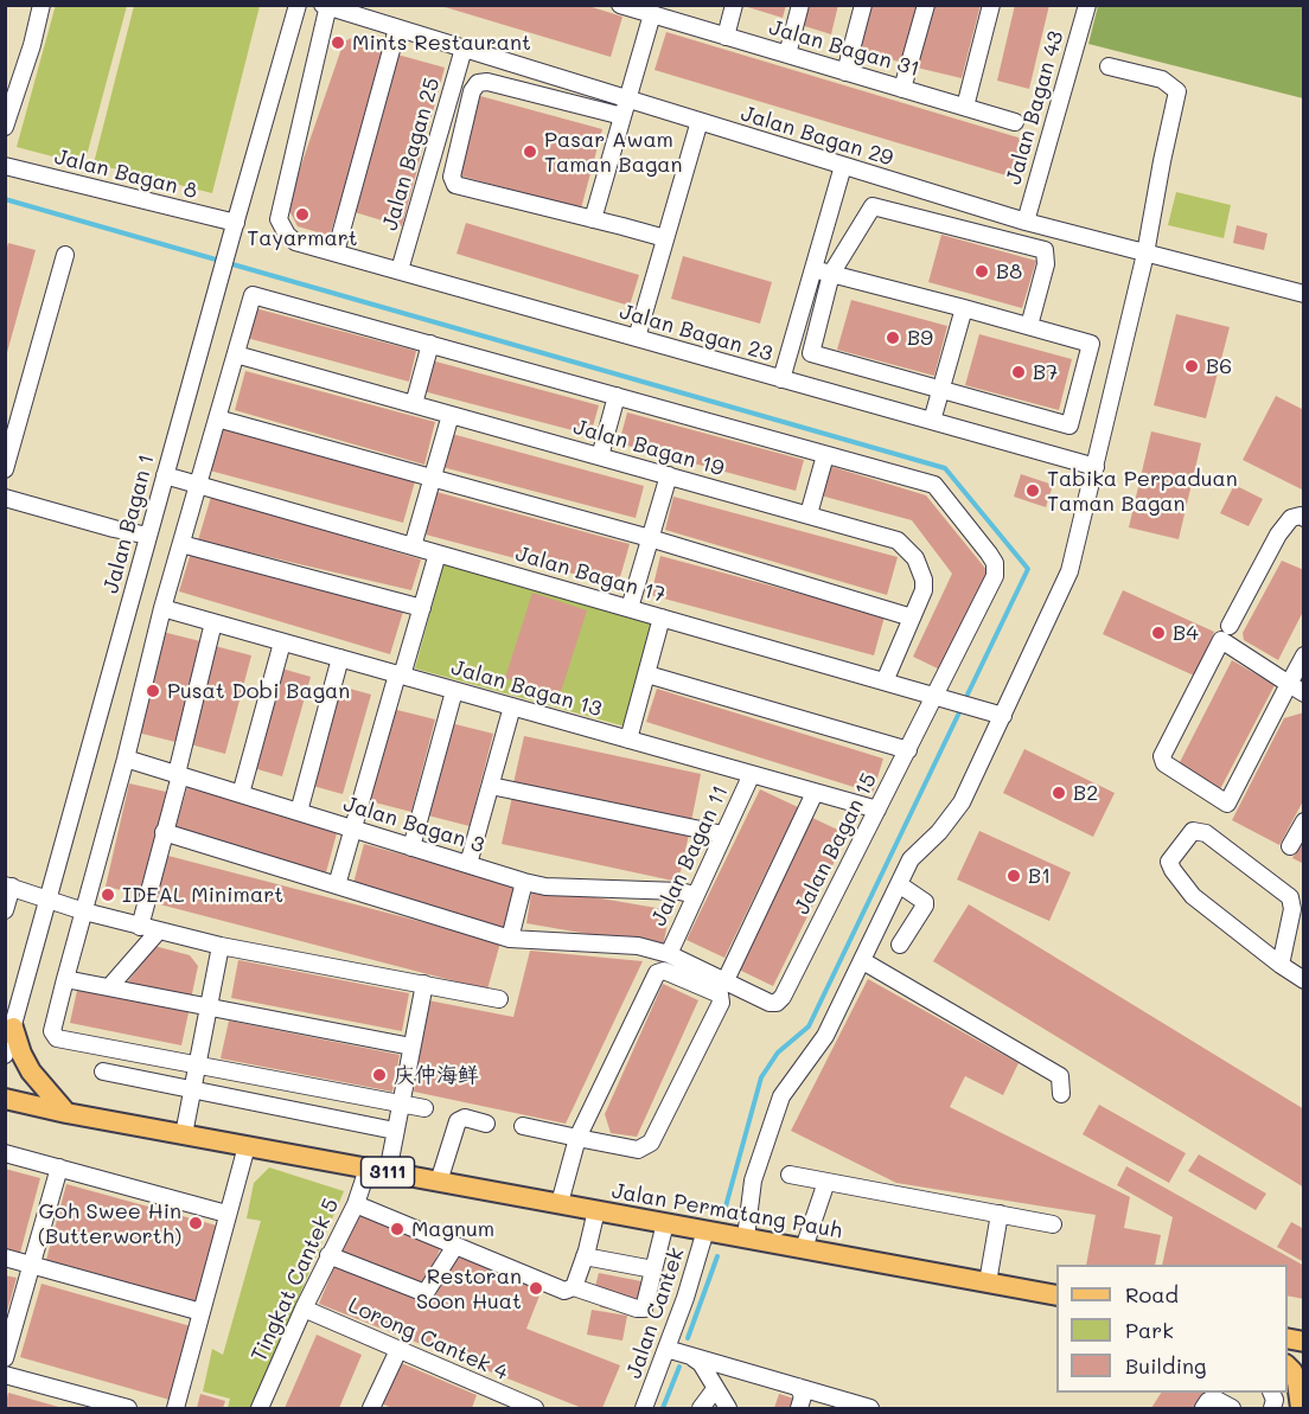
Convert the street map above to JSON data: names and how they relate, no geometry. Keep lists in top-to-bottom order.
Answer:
{
  "streets": {
    "main road": ["3111", "Jalan Permatang Pauh"],
    "street": [
      "Jalan Bagan 31",
      "Jalan Bagan 43",
      "Jalan Bagan 29",
      "Jalan Bagan 25",
      "Jalan Bagan 8",
      "Jalan Bagan 23",
      "Jalan Bagan 19",
      "Jalan Bagan 1",
      "Jalan Bagan 17",
      "Jalan Bagan 13",
      "Jalan Bagan 3",
      "Jalan Bagan 15",
      "Jalan Bagan 11",
      "Tingkat Cantek 5",
      "Jalan Cantek",
      "Lorong Cantek 4"
    ]
  },
  "crossings": [
    ["Jalan Bagan 43", "Jalan Bagan 29"],
    ["Jalan Bagan 29", "Jalan Bagan 25"],
    ["Jalan Bagan 29", "Jalan Bagan 23"],
    ["Jalan Bagan 25", "Jalan Bagan 23"],
    ["Jalan Bagan 8", "Jalan Bagan 1"],
    ["Jalan Bagan 19", "Jalan Bagan 17"],
    ["Jalan Bagan 1", "Jalan Bagan 17"],
    ["Jalan Bagan 17", "Jalan Bagan 15"],
    ["Jalan Bagan 13", "Jalan Bagan 15"],
    ["Jalan Bagan 13", "Jalan Bagan 11"],
    ["Jalan Bagan 3", "Jalan Bagan 11"],
    ["Jalan Permatang Pauh", "Tingkat Cantek 5"],
    ["Jalan Permatang Pauh", "Jalan Cantek"],
    ["Tingkat Cantek 5", "Lorong Cantek 4"]
  ],
  "places": [
    "Mints Restaurant",
    "Pasar Awam Taman Bagan",
    "Tayarmart",
    "B8",
    "B9",
    "B6",
    "B7",
    "Tabika Perpaduan Taman Bagan",
    "B4",
    "Pusat Dobi Bagan",
    "B2",
    "B1",
    "IDEAL Minimart",
    "庆仲海鲜",
    "Goh Swee Hin (Butterworth)",
    "Magnum",
    "Restoran Soon Huat"
  ],
  "legend": ["Road", "Park", "Building"]
}
